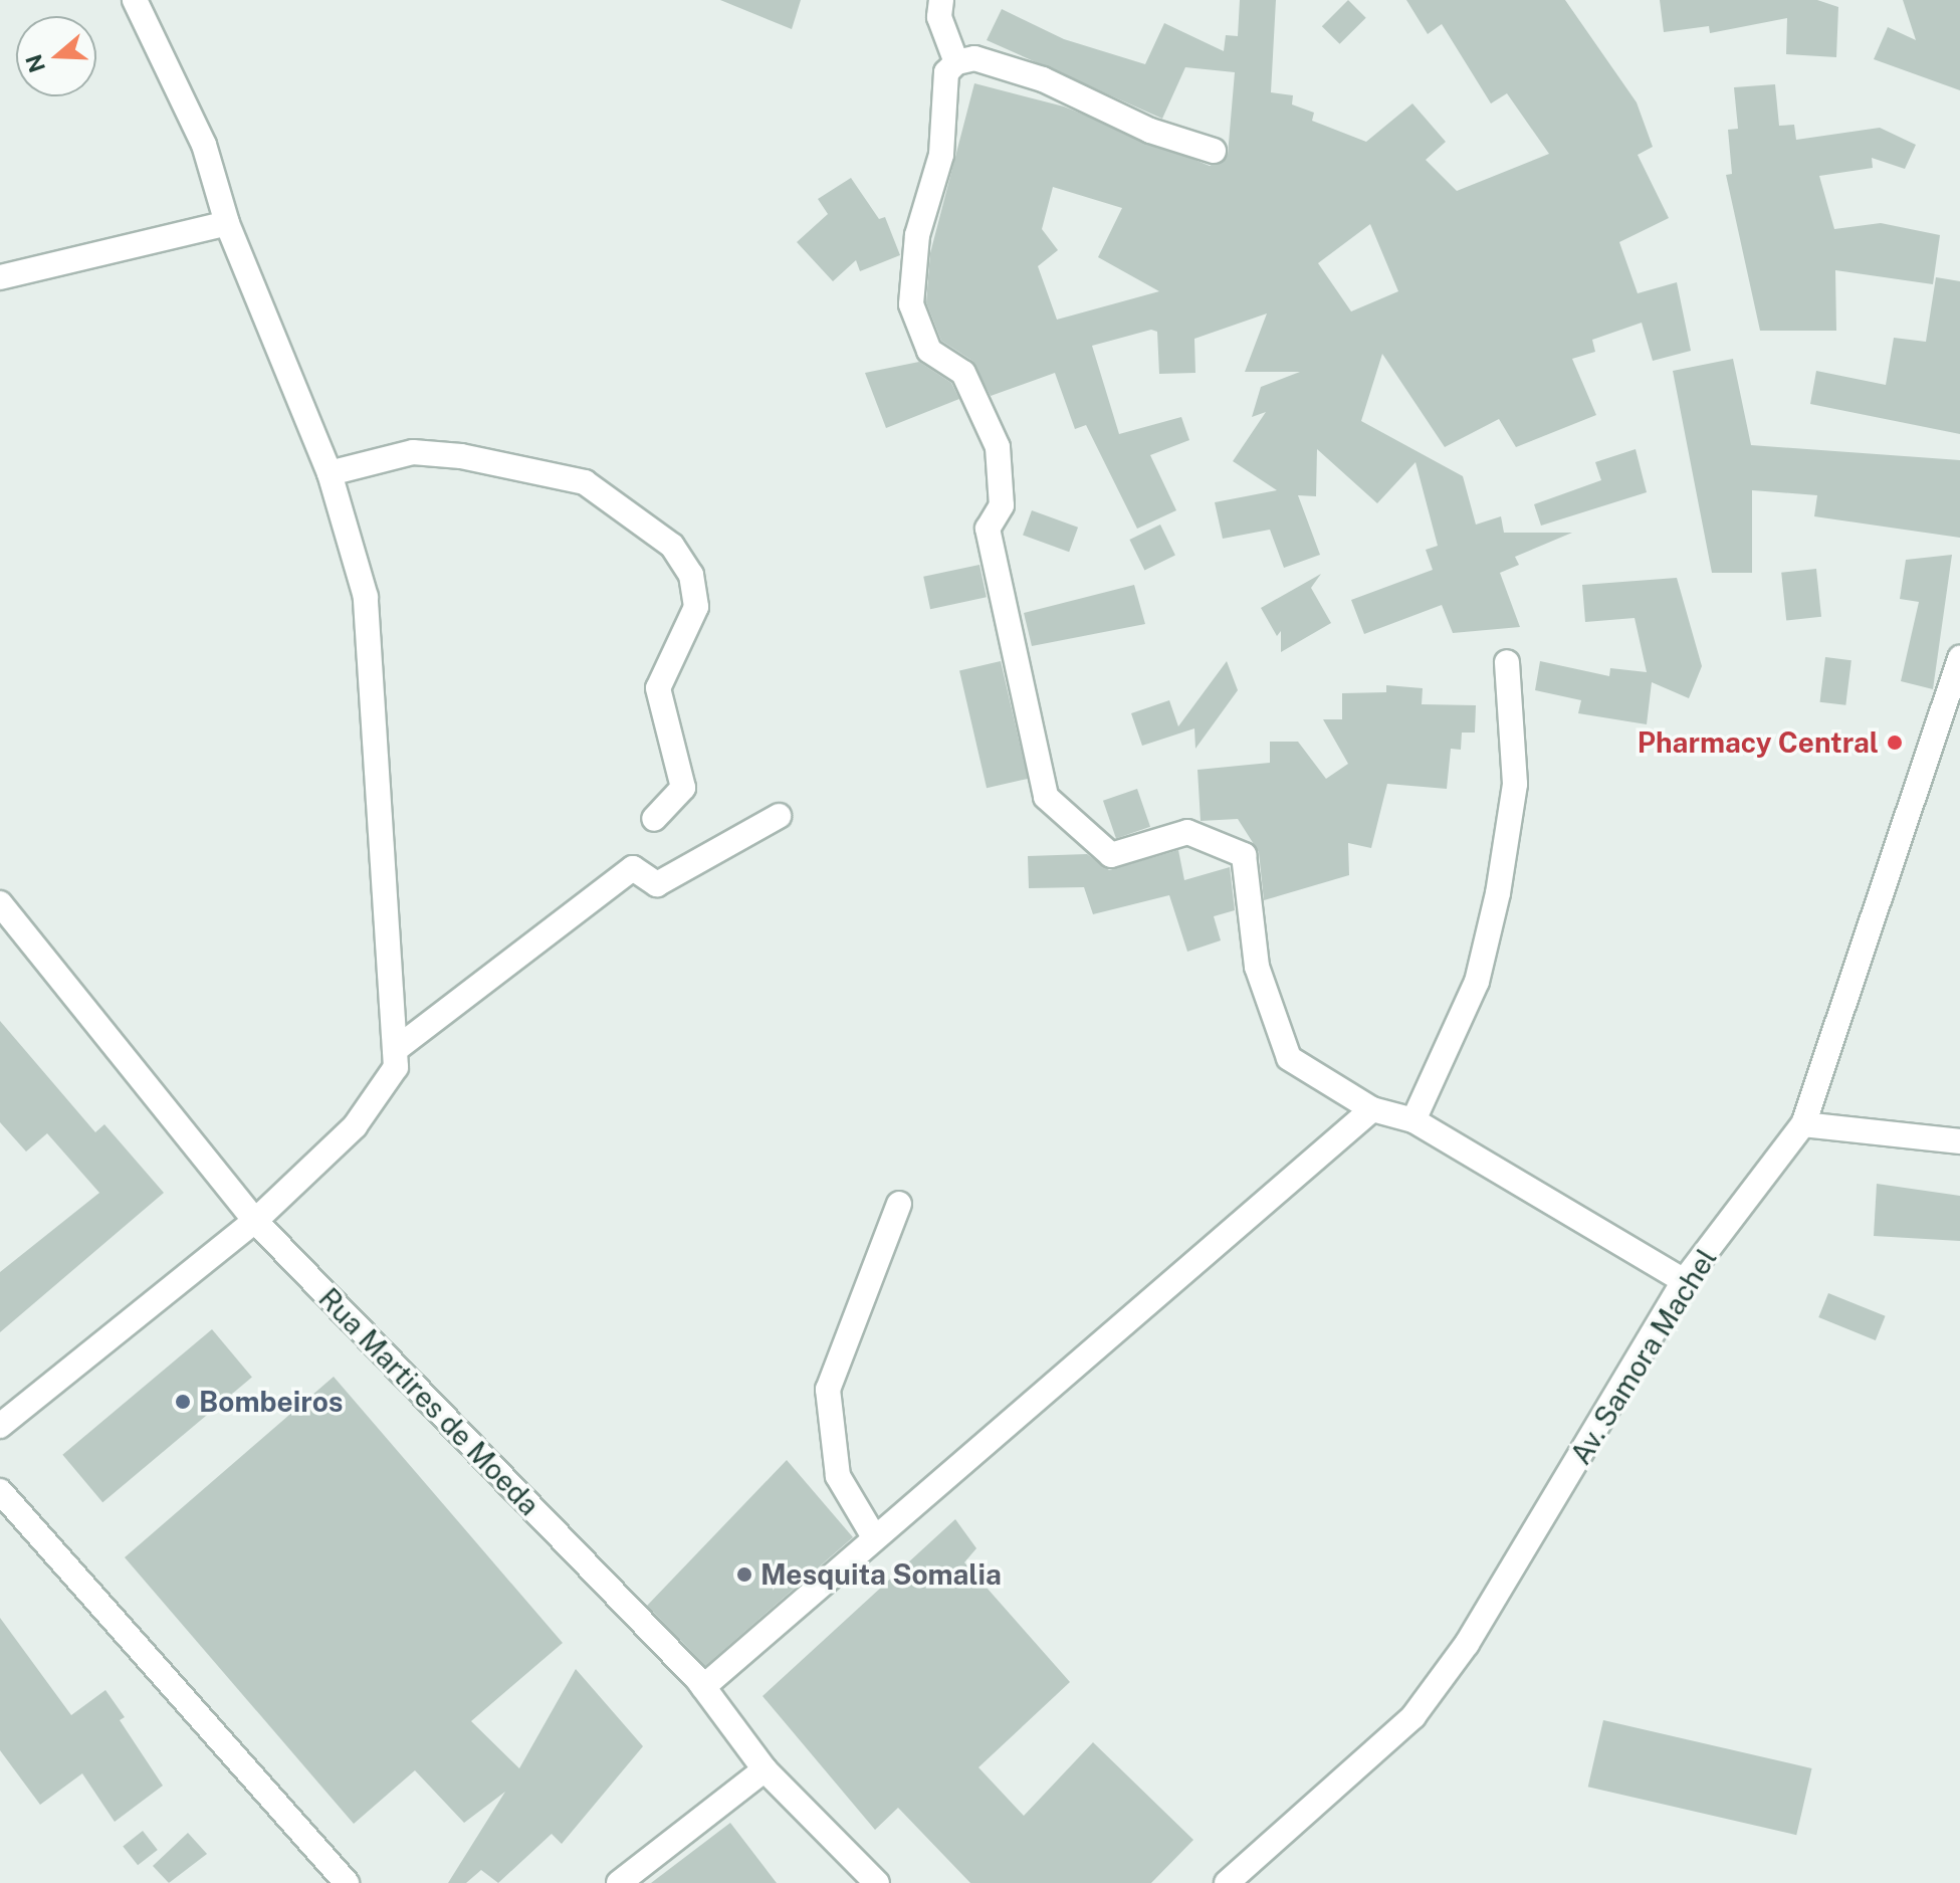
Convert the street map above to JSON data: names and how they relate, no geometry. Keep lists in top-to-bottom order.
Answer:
{
  "streets": {
    "street": ["Av. Samora Machel", "Rua Martires de Moeda"]
  },
  "places": ["Pharmacy Central", "Bombeiros", "Mesquita Somalia"],
  "north": "left"
}
